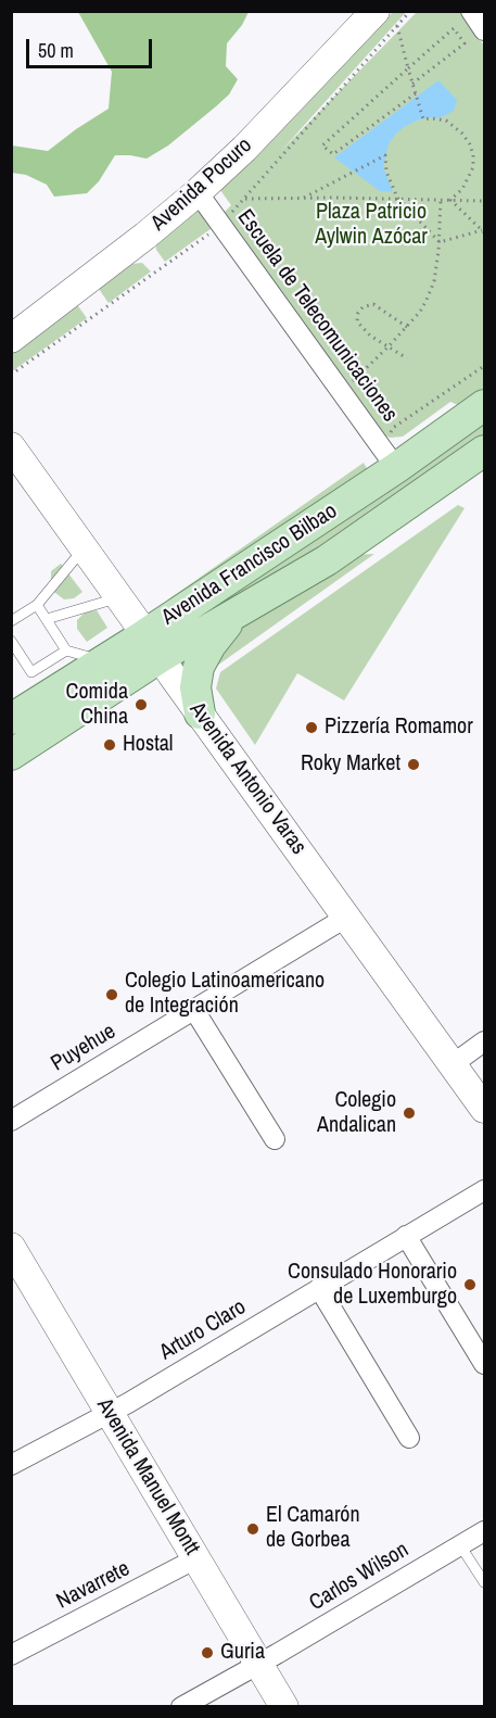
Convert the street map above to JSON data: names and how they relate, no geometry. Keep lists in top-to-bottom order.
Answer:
{
  "streets": {
    "main road": [
      "Avenida Pocuro",
      "Avenida Francisco Bilbao",
      "Avenida Antonio Varas",
      "Avenida Manuel Montt"
    ],
    "street": [
      "Escuela de Telecomunicaciones",
      "Puyehue",
      "Arturo Claro",
      "Carlos Wilson",
      "Navarrete"
    ]
  },
  "crossings": [
    ["Avenida Pocuro", "Escuela de Telecomunicaciones"],
    ["Escuela de Telecomunicaciones", "Avenida Francisco Bilbao"],
    ["Avenida Francisco Bilbao", "Avenida Antonio Varas"],
    ["Avenida Antonio Varas", "Puyehue"],
    ["Arturo Claro", "Avenida Manuel Montt"],
    ["Avenida Manuel Montt", "Carlos Wilson"],
    ["Avenida Manuel Montt", "Navarrete"]
  ],
  "parks": ["Plaza Patricio Aylwin Azócar"],
  "places": [
    "Comida China",
    "Pizzería Romamor",
    "Hostal",
    "Roky Market",
    "Colegio Latinoamericano de Integración",
    "Colegio Andalican",
    "Consulado Honorario de Luxemburgo",
    "El Camarón de Gorbea",
    "Guria"
  ],
  "scale_bar": "50 m"
}
